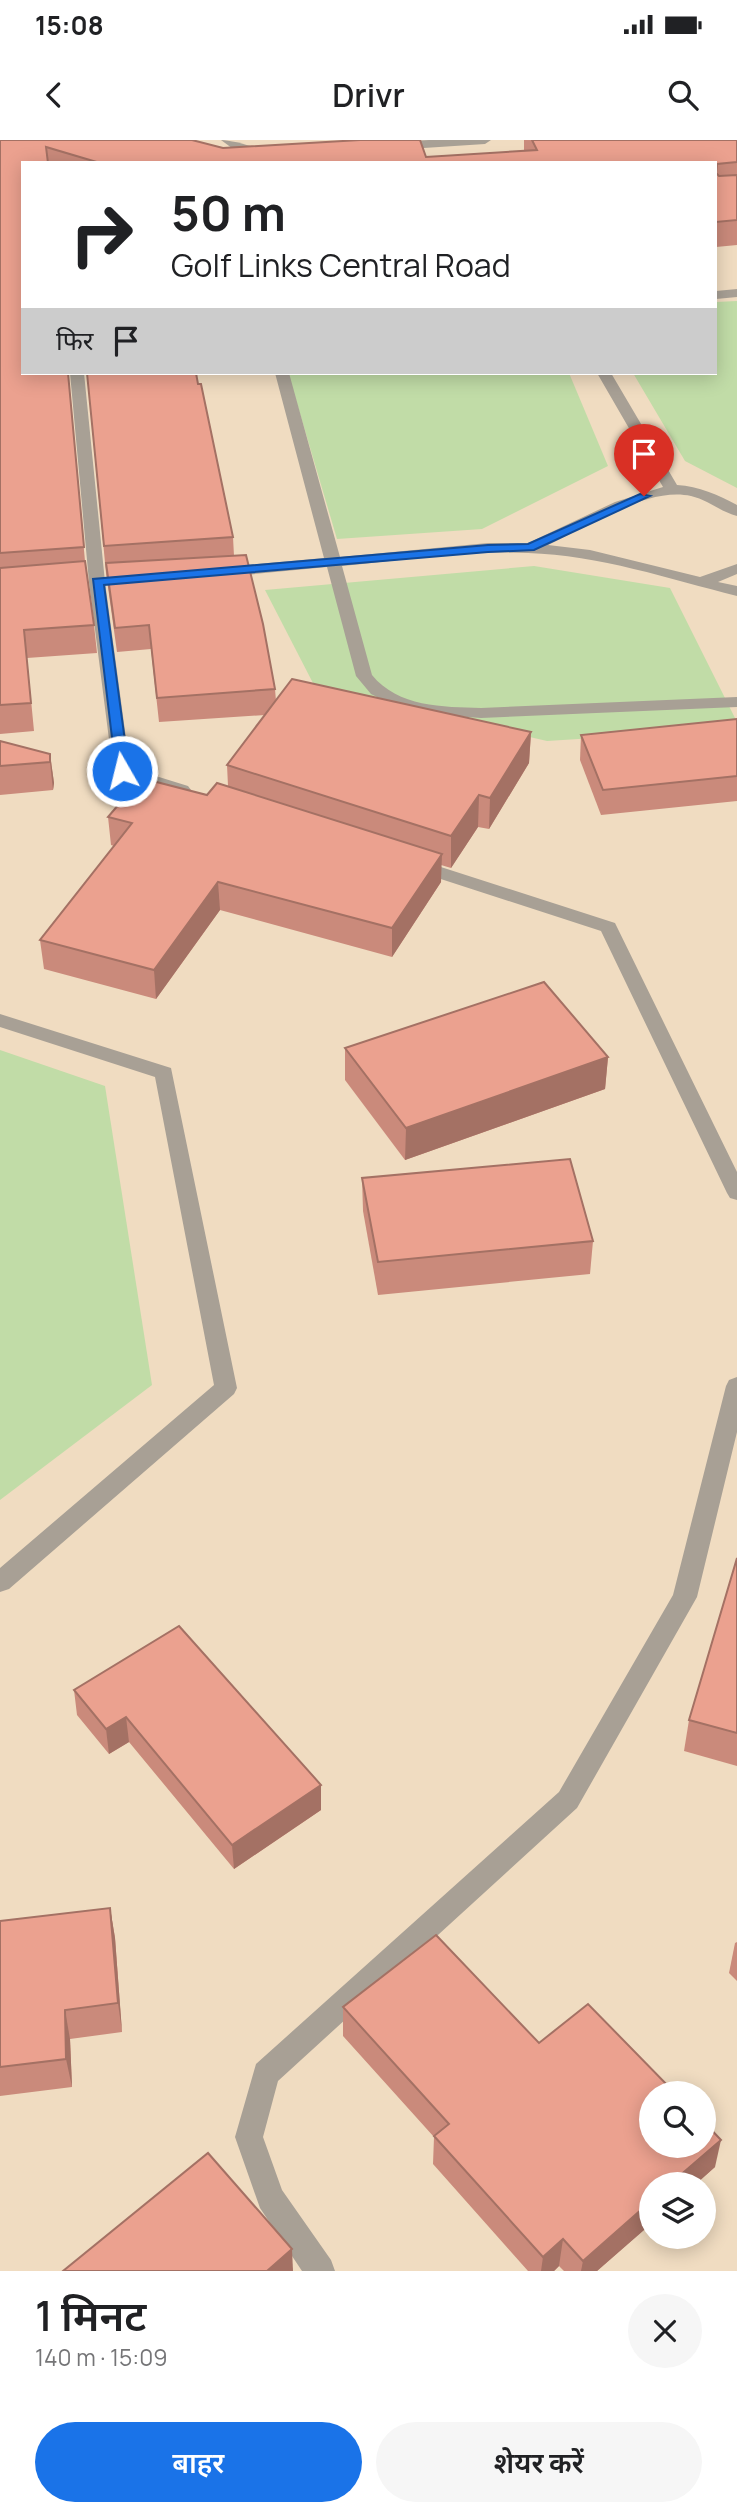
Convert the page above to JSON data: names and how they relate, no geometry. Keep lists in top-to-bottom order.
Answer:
{
  "page": {
    "status": "15:08",
    "header": "Drivr",
    "turn": ["50 m", "Golf Links Central Road"],
    "then": "फिर",
    "heading": ["1 मिनट", "140 m · 15:09"],
    "buttons": ["बाहर", "शेयर करें"]
  }
}
